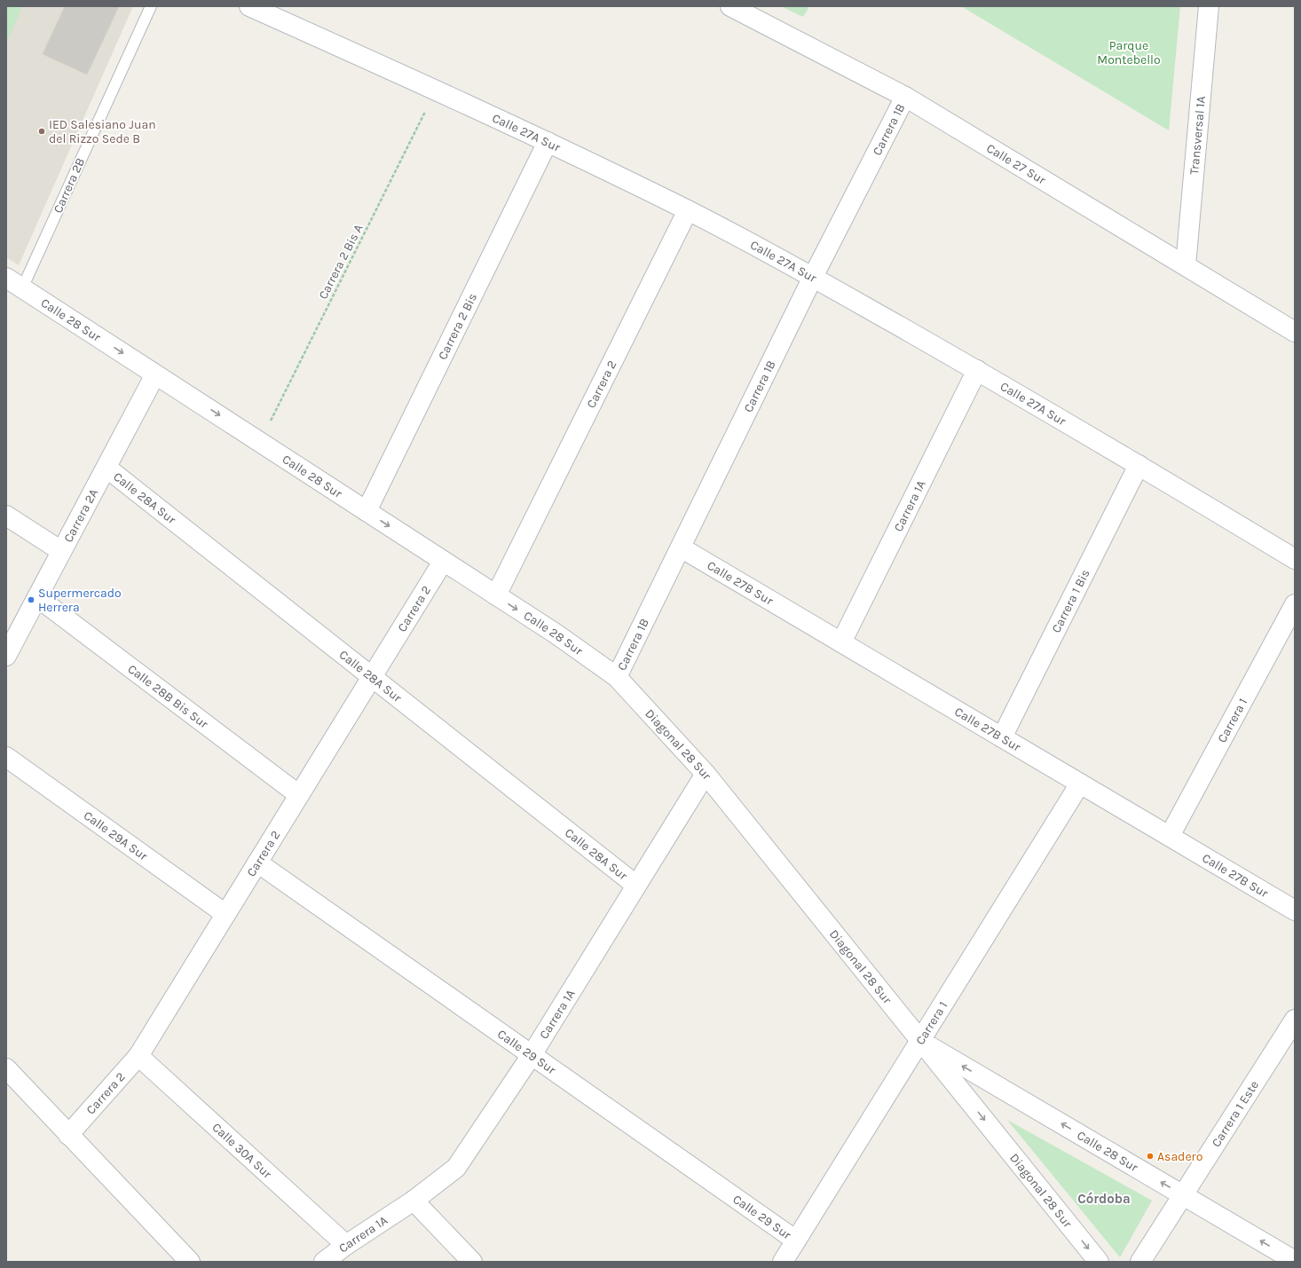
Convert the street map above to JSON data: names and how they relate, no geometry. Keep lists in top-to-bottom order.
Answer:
{
  "streets": {
    "street": [
      "Carrera 1B",
      "Calle 27A Sur",
      "Transversal 1A",
      "Calle 27 Sur",
      "Calle 28 Sur",
      "Carrera 2 Bis",
      "Carrera 2",
      "Calle 28A Sur",
      "Carrera 1A",
      "Carrera 2A",
      "Calle 27B Sur",
      "Carrera 1 Bis",
      "Calle 28B Bis Sur",
      "Carrera 1",
      "Diagonal 28 Sur",
      "Calle 29A Sur",
      "Calle 29 Sur",
      "Carrera 1 Este",
      "Calle 30A Sur"
    ],
    "lane": ["Carrera 2B"],
    "path": ["Carrera 2 Bis A"]
  },
  "crossings": [
    ["Carrera 1B", "Calle 27A Sur"],
    ["Carrera 1B", "Calle 27 Sur"],
    ["Carrera 1B", "Calle 28 Sur"],
    ["Carrera 1B", "Calle 27B Sur"],
    ["Carrera 1B", "Diagonal 28 Sur"],
    ["Calle 27A Sur", "Carrera 2 Bis A"],
    ["Calle 27A Sur", "Carrera 2 Bis"],
    ["Calle 27A Sur", "Carrera 2"],
    ["Calle 27A Sur", "Carrera 1A"],
    ["Calle 27A Sur", "Carrera 1 Bis"],
    ["Transversal 1A", "Calle 27 Sur"],
    ["Carrera 2B", "Calle 28 Sur"],
    ["Carrera 2 Bis A", "Calle 28 Sur"],
    ["Calle 28 Sur", "Carrera 2 Bis"],
    ["Calle 28 Sur", "Carrera 2"],
    ["Calle 28 Sur", "Carrera 2A"],
    ["Calle 28 Sur", "Carrera 1"],
    ["Calle 28 Sur", "Diagonal 28 Sur"],
    ["Calle 28 Sur", "Carrera 1 Este"],
    ["Carrera 2", "Calle 28A Sur"],
    ["Carrera 2", "Calle 28B Bis Sur"],
    ["Carrera 2", "Calle 29A Sur"],
    ["Carrera 2", "Calle 29 Sur"],
    ["Carrera 2", "Calle 30A Sur"],
    ["Calle 28A Sur", "Carrera 1A"],
    ["Calle 28A Sur", "Carrera 2A"],
    ["Carrera 1A", "Calle 27B Sur"],
    ["Carrera 1A", "Diagonal 28 Sur"],
    ["Carrera 1A", "Calle 29 Sur"],
    ["Carrera 1A", "Calle 30A Sur"],
    ["Carrera 2A", "Calle 28B Bis Sur"],
    ["Calle 27B Sur", "Carrera 1 Bis"],
    ["Calle 27B Sur", "Carrera 1"],
    ["Carrera 1", "Diagonal 28 Sur"],
    ["Carrera 1", "Calle 29 Sur"]
  ],
  "one_way": ["Diagonal 28 Sur"],
  "districts": ["Córdoba"],
  "parks": ["Parque Montebello"],
  "places": ["IED Salesiano Juan del Rizzo Sede B", "Supermercado Herrera", "Asadero"]
}
